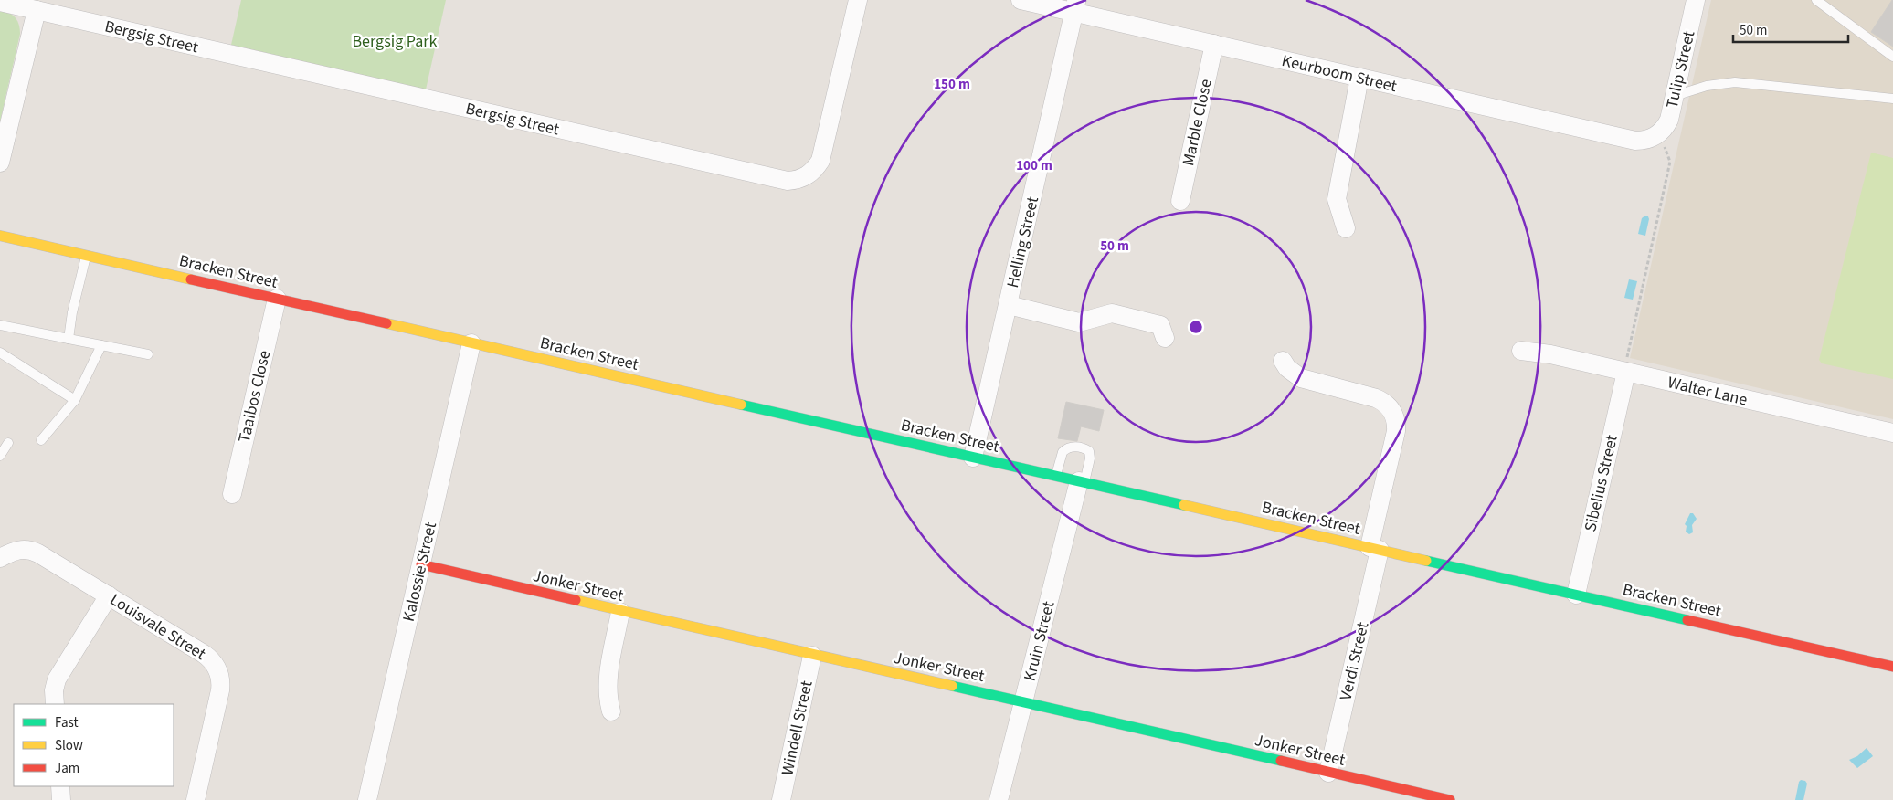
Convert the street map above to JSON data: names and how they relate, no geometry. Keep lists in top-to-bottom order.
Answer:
{
  "streets": {
    "street": [
      "Bergsig Street",
      "Tulip Street",
      "Keurboom Street",
      "Marble Close",
      "Helling Street",
      "Bracken Street",
      "Walter Lane",
      "Taaibos Close",
      "Sibelius Street",
      "Kalossie Street",
      "Jonker Street",
      "Louisvale Street",
      "Kruin Street",
      "Verdi Street",
      "Windell Street"
    ]
  },
  "crossings": [
    ["Tulip Street", "Keurboom Street"],
    ["Keurboom Street", "Marble Close"],
    ["Keurboom Street", "Helling Street"],
    ["Helling Street", "Bracken Street"],
    ["Bracken Street", "Taaibos Close"],
    ["Bracken Street", "Sibelius Street"],
    ["Bracken Street", "Kalossie Street"],
    ["Bracken Street", "Kruin Street"],
    ["Bracken Street", "Verdi Street"],
    ["Walter Lane", "Sibelius Street"],
    ["Kalossie Street", "Jonker Street"],
    ["Jonker Street", "Kruin Street"],
    ["Jonker Street", "Verdi Street"],
    ["Jonker Street", "Windell Street"]
  ],
  "parks": ["Bergsig Park"],
  "legend": ["Fast", "Slow", "Jam"],
  "scale_bar": "50 m",
  "rings": ["150 m", "100 m", "50 m"]
}
